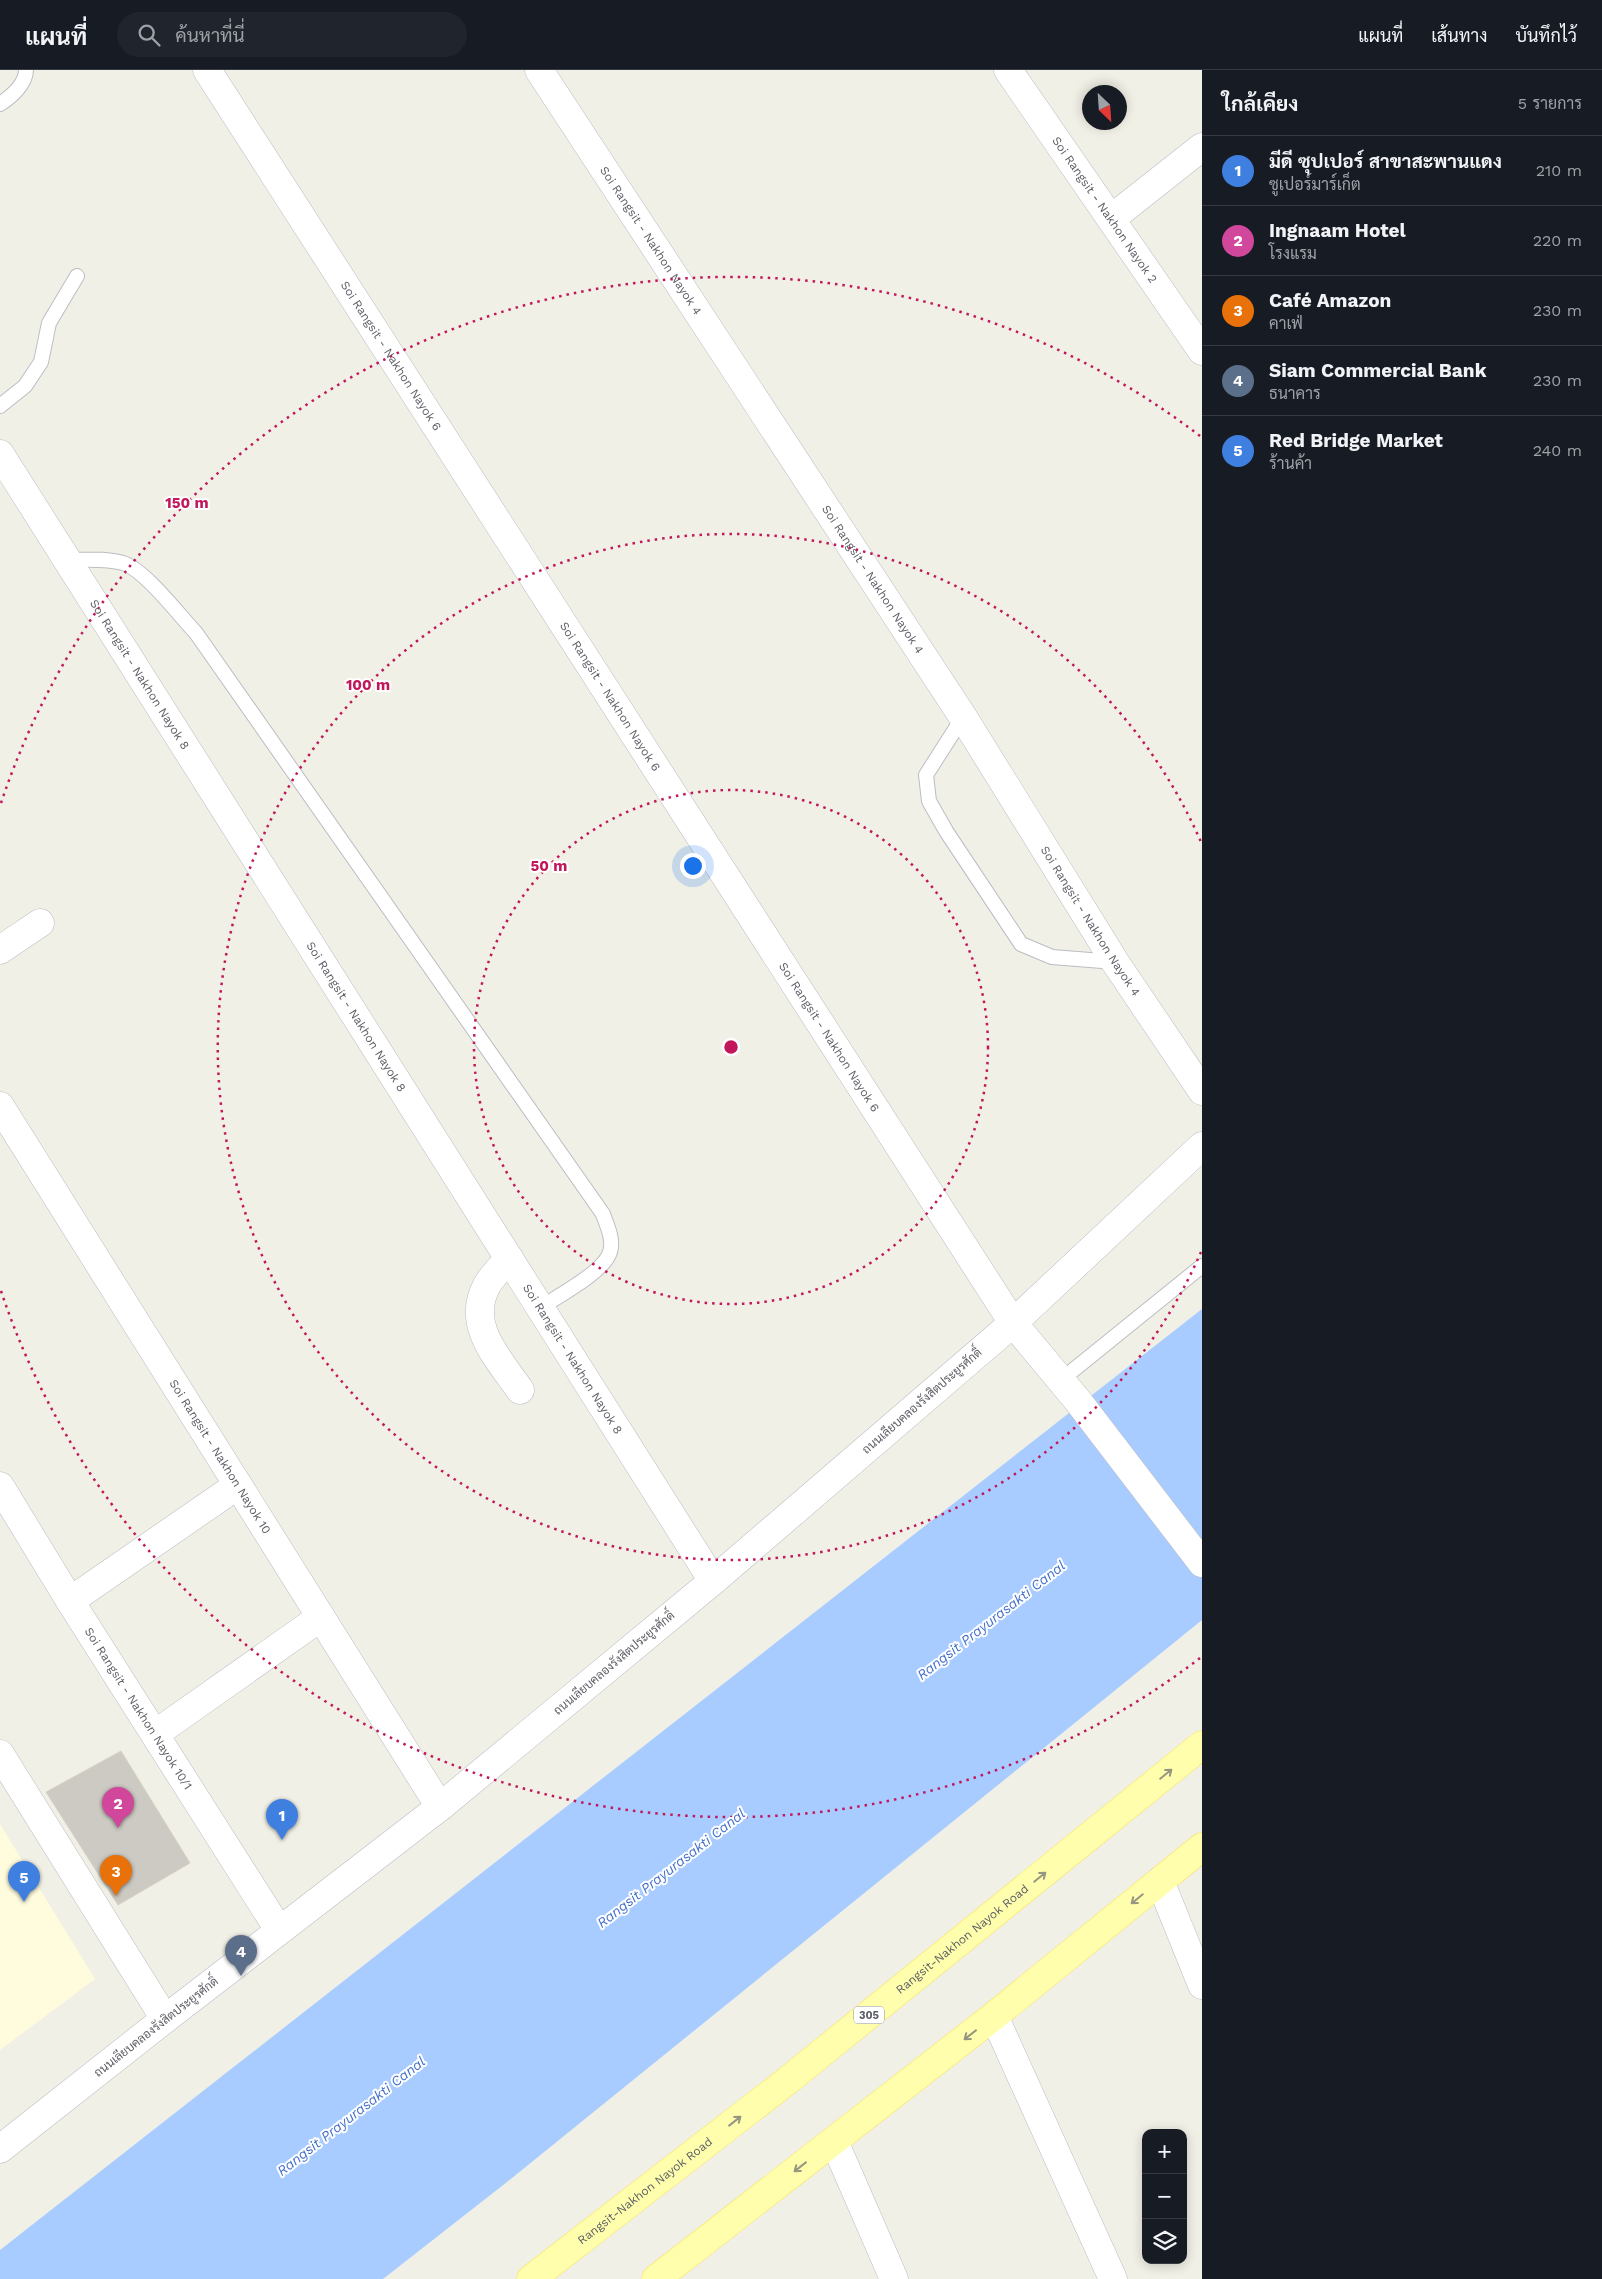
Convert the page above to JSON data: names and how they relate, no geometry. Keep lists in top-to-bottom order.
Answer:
{
  "streets": {
    "main road": ["Rangsit-Nakhon Nayok Road", "305"],
    "street": [
      "Soi Rangsit - Nakhon Nayok 2",
      "Soi Rangsit - Nakhon Nayok 4",
      "Soi Rangsit - Nakhon Nayok 6",
      "Soi Rangsit - Nakhon Nayok 8",
      "ถนนเลียบคลองรังสิตประยูรศักดิ์",
      "Soi Rangsit - Nakhon Nayok 10",
      "Soi Rangsit - Nakhon Nayok 10/1"
    ]
  },
  "crossings": [
    ["Soi Rangsit - Nakhon Nayok 6", "ถนนเลียบคลองรังสิตประยูรศักดิ์"],
    ["Soi Rangsit - Nakhon Nayok 8", "ถนนเลียบคลองรังสิตประยูรศักดิ์"],
    ["ถนนเลียบคลองรังสิตประยูรศักดิ์", "Soi Rangsit - Nakhon Nayok 10"],
    ["ถนนเลียบคลองรังสิตประยูรศักดิ์", "Soi Rangsit - Nakhon Nayok 10/1"]
  ],
  "water": ["Rangsit Prayurasakti Canal"],
  "north": "bottom right",
  "page": {
    "header": "แผนที่",
    "search": "ค้นหาที่นี่",
    "nav": ["แผนที่", "เส้นทาง", "บันทึกไว้"],
    "heading": ["ใกล้เคียง", "5 รายการ"],
    "list": [
      {
        "mark": "1",
        "name": "มีดี ซุปเปอร์ สาขาสะพานแดง",
        "note": "ซูเปอร์มาร์เก็ต",
        "value": "210 m"
      },
      {
        "mark": "2",
        "name": "Ingnaam Hotel",
        "note": "โรงแรม",
        "value": "220 m"
      },
      {
        "mark": "3",
        "name": "Café Amazon",
        "note": "คาเฟ่",
        "value": "230 m"
      },
      {
        "mark": "4",
        "name": "Siam Commercial Bank",
        "note": "ธนาคาร",
        "value": "230 m"
      },
      {
        "mark": "5",
        "name": "Red Bridge Market",
        "note": "ร้านค้า",
        "value": "240 m"
      }
    ],
    "pins": [
      "2",
      "1",
      "3",
      "5",
      "4"
    ],
    "map_buttons": ["+", "−"]
  },
  "rings": ["150 m", "100 m", "50 m"]
}
